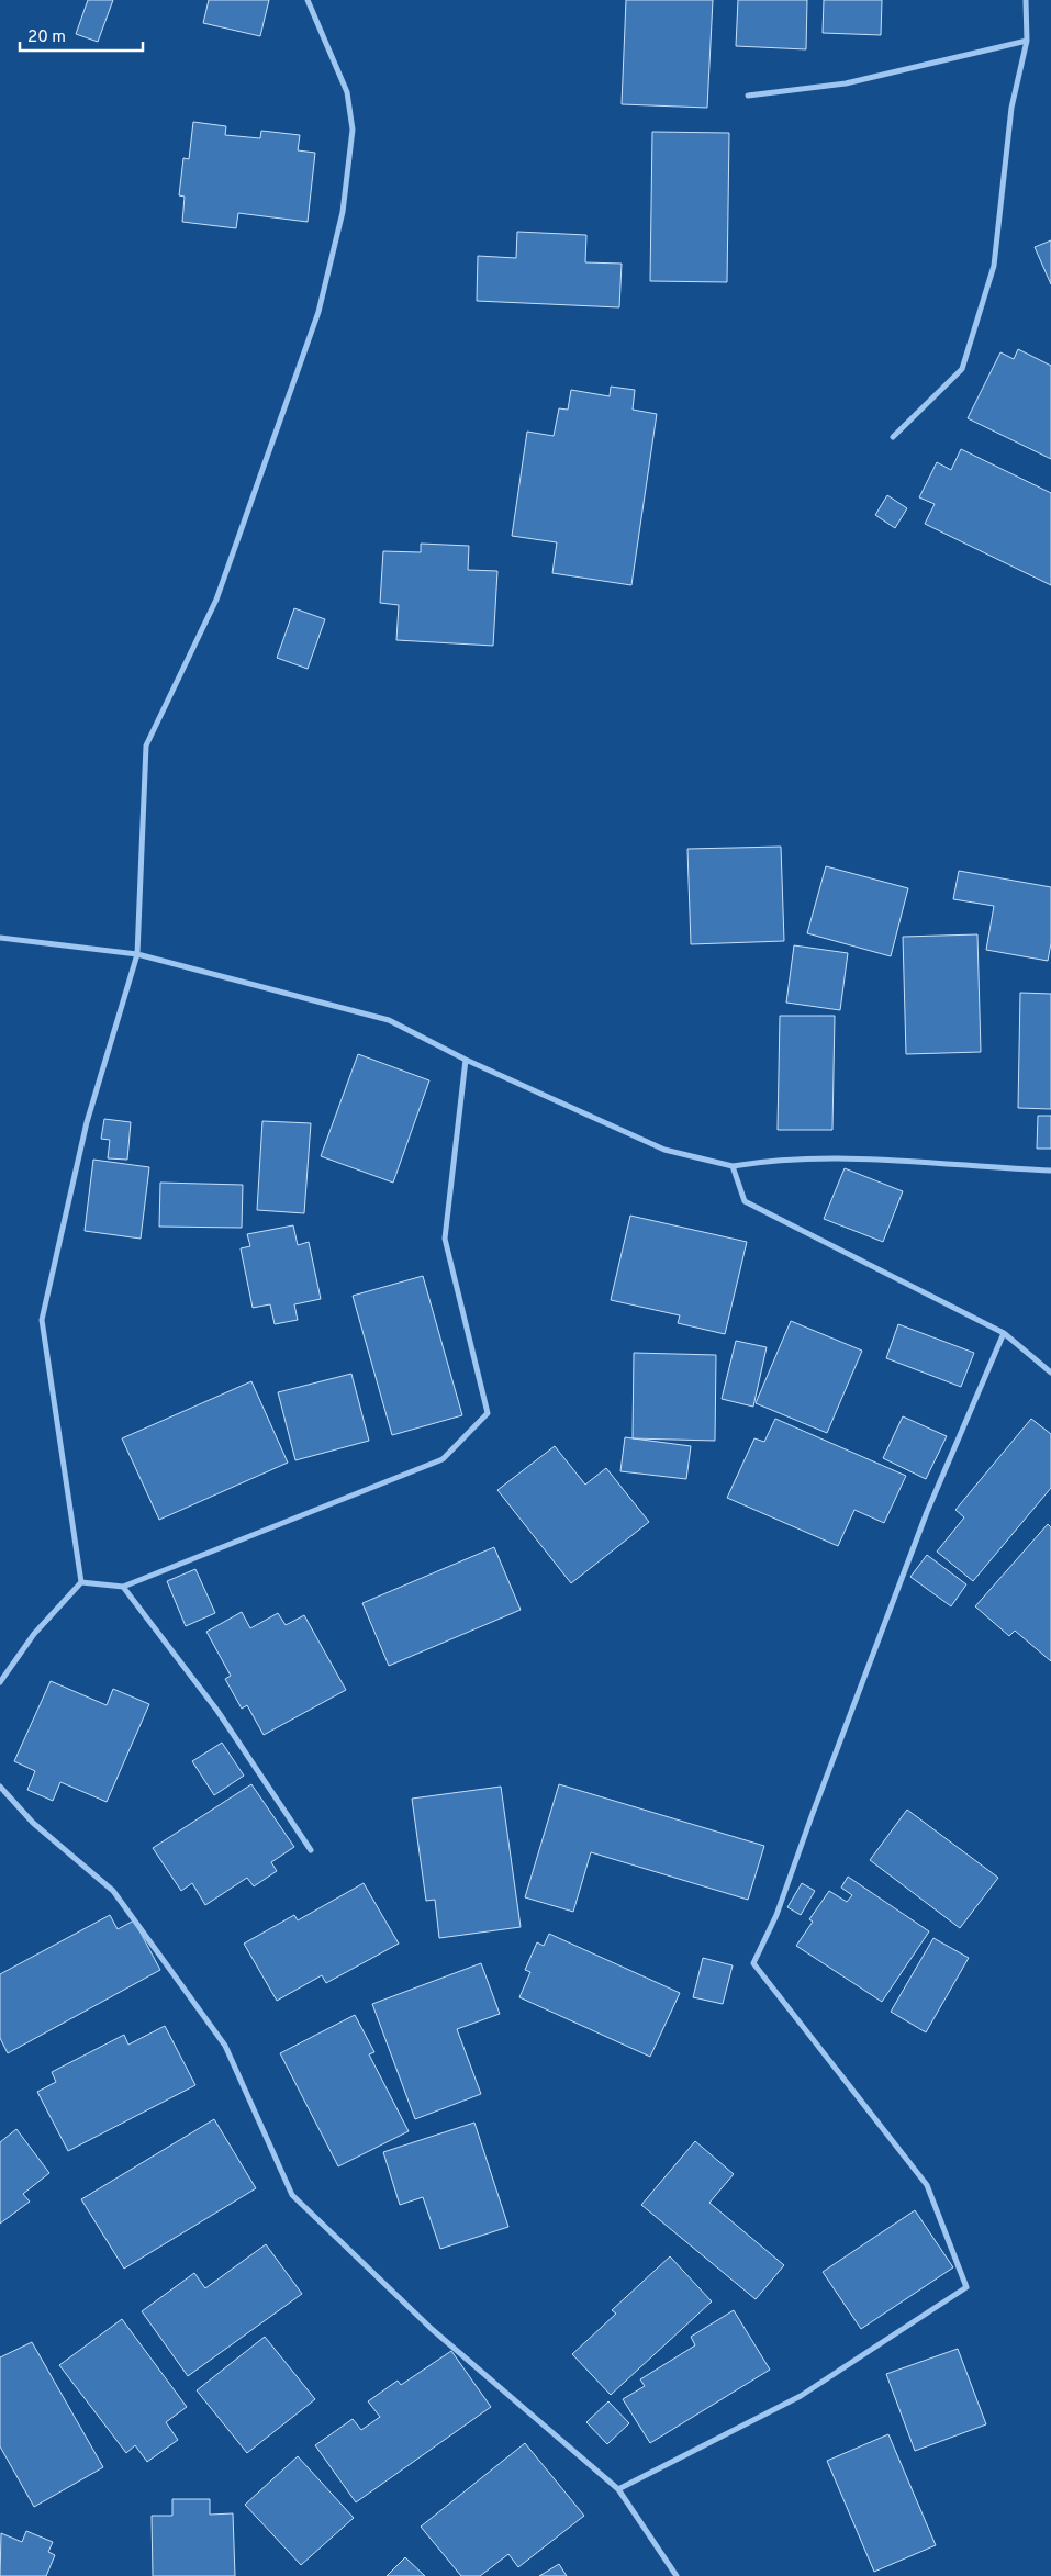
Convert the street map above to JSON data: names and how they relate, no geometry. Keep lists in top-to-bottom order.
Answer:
{
  "scale_bar": "20 m"
}
